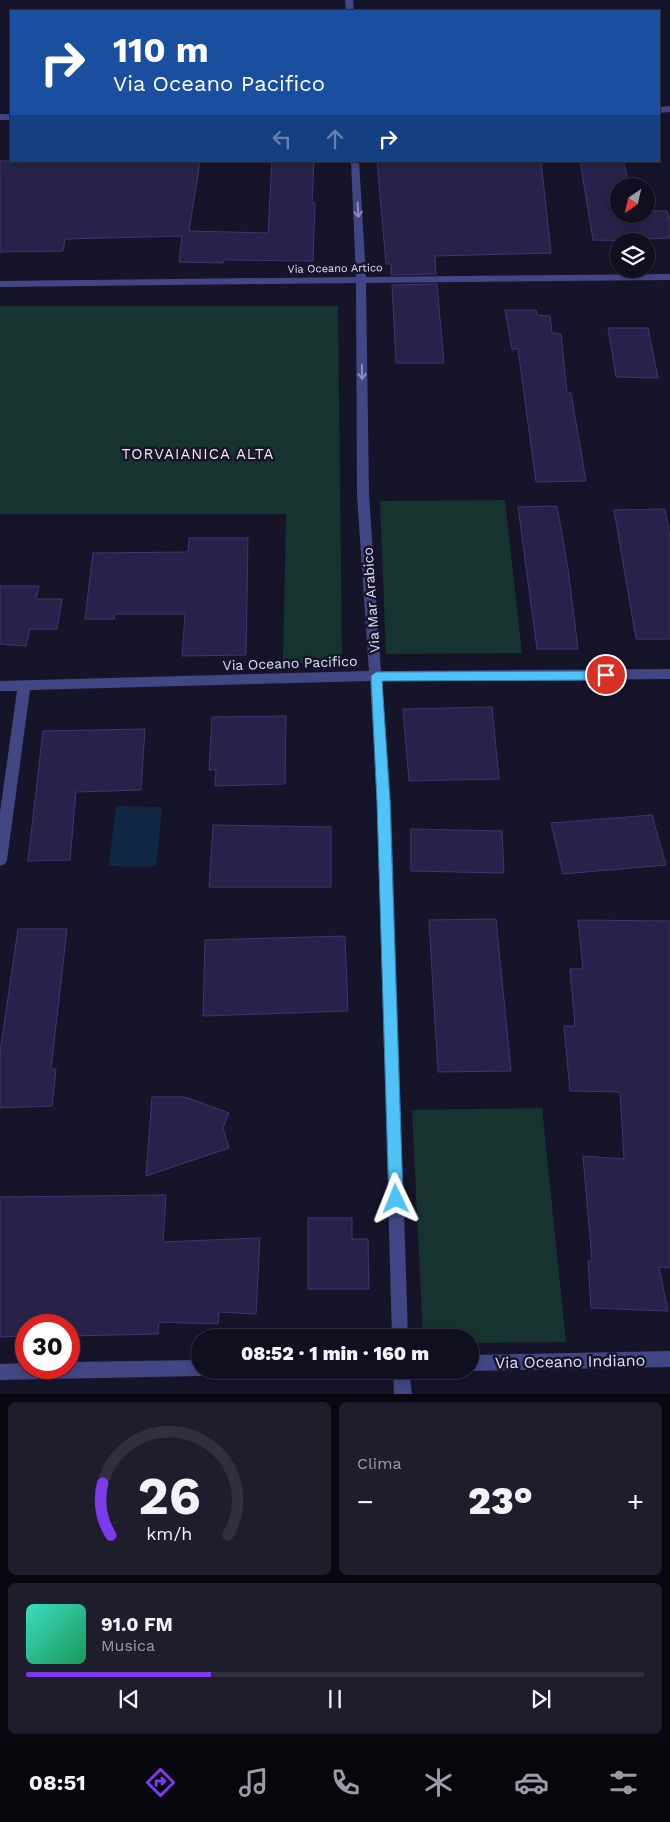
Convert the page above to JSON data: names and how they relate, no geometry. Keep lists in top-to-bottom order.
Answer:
{
  "streets": {
    "street": [
      "Via Oceano Artico",
      "Via Mar Arabico",
      "Via Oceano Pacifico",
      "Via Oceano Indiano"
    ]
  },
  "crossings": [
    ["Via Oceano Artico", "Via Mar Arabico"],
    ["Via Mar Arabico", "Via Oceano Pacifico"]
  ],
  "one_way": ["Via Mar Arabico"],
  "districts": ["TORVAIANICA ALTA"],
  "north": "bottom left",
  "page": {
    "turn": ["110 m", "Via Oceano Pacifico"],
    "limit": "30",
    "trip": "08:52 · 1 min · 160 m",
    "tile": "Clima",
    "heat": ["−", "23°", "+"],
    "song": ["91.0 FM", "Musica"],
    "tabs": "08:51",
    "gauge": ["26", "km/h"]
  }
}
